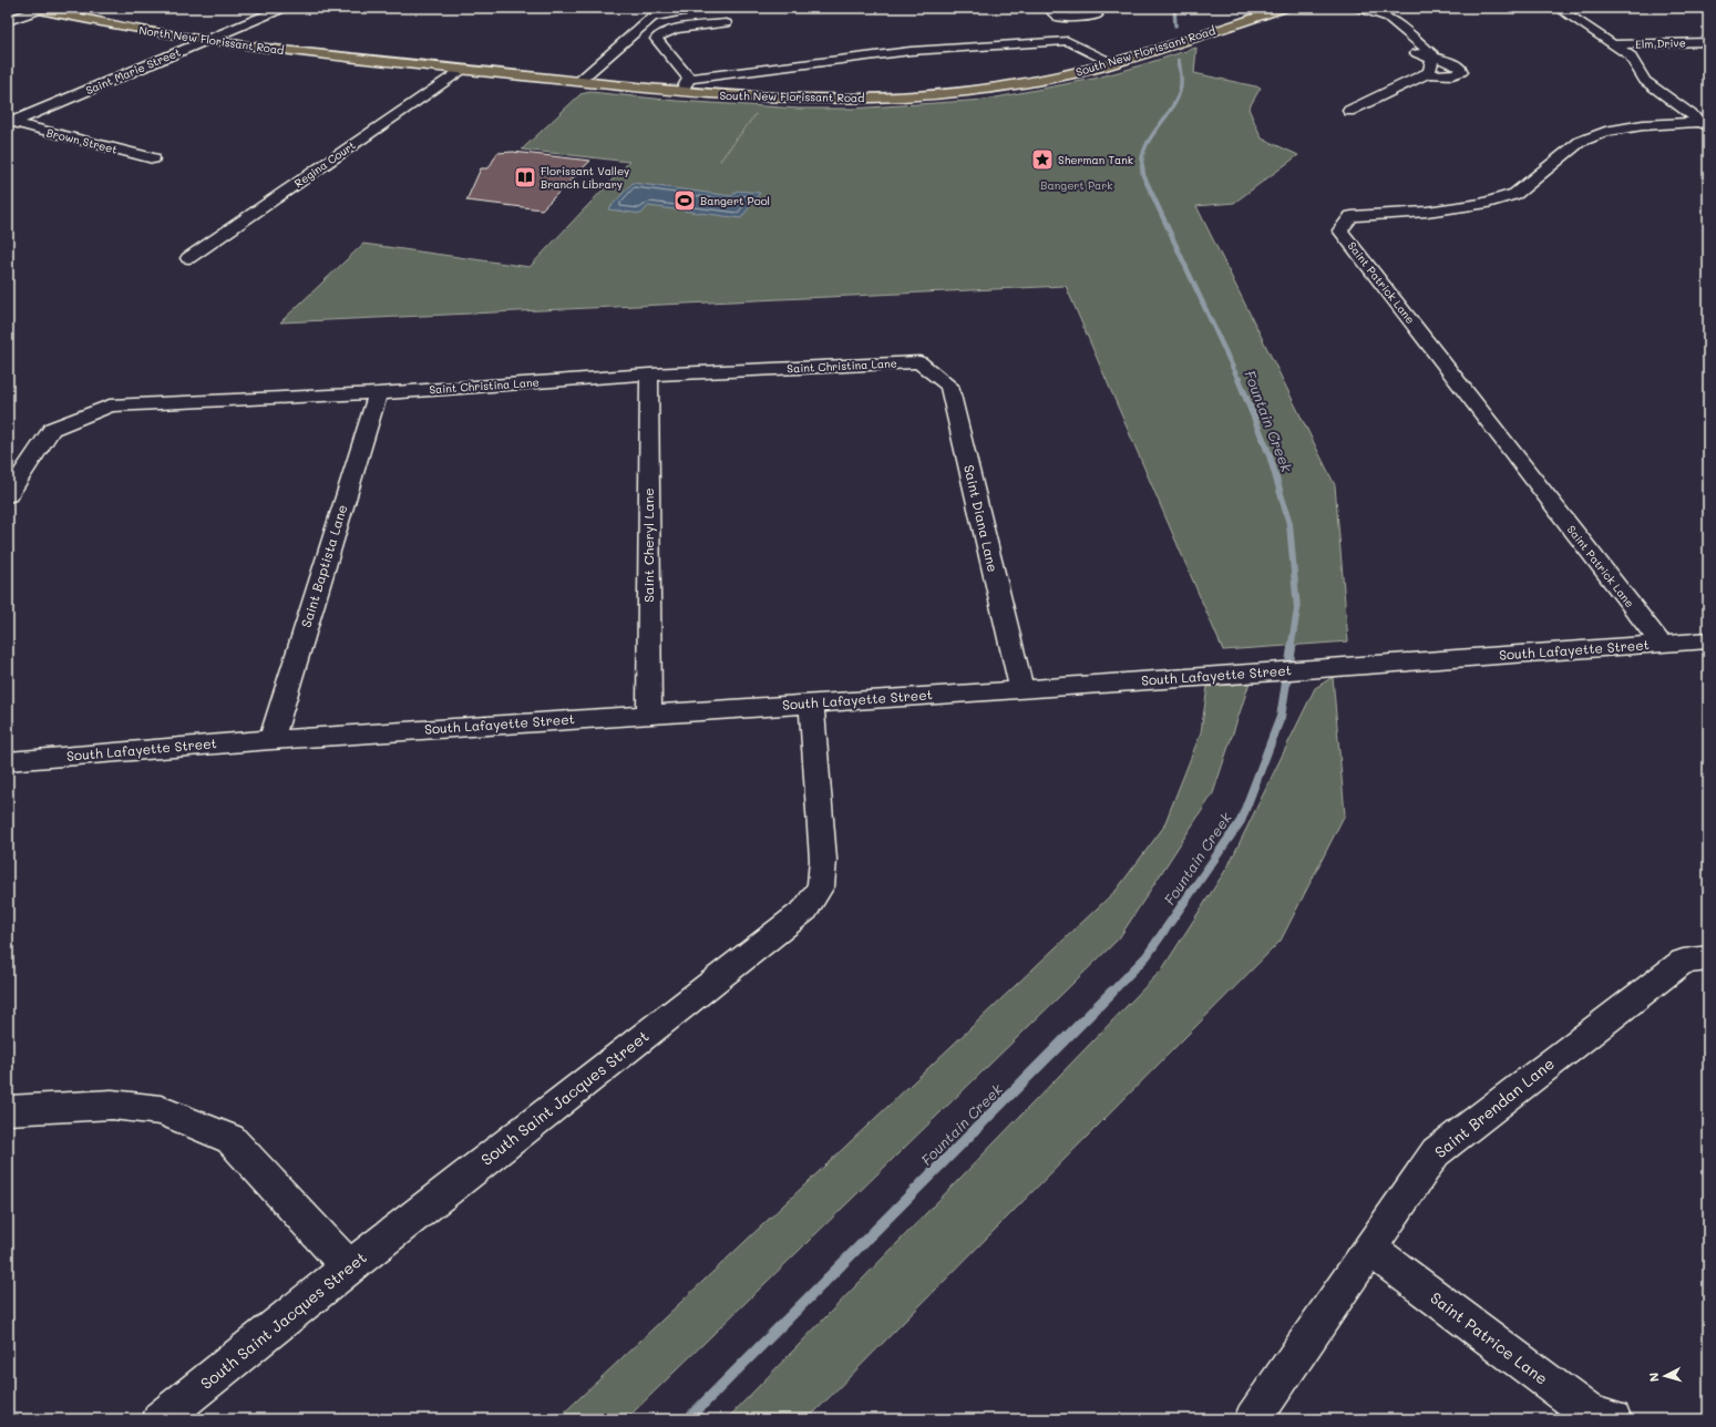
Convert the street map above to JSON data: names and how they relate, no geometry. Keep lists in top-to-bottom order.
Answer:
{
  "streets": {
    "main road": ["North New Florissant Road", "South New Florissant Road"],
    "street": [
      "Elm Drive",
      "Saint Marie Street",
      "Brown Street",
      "Regina Court",
      "Saint Patrick Lane",
      "Saint Christina Lane",
      "Saint Diana Lane",
      "Saint Cheryl Lane",
      "Saint Baptista Lane",
      "South Lafayette Street",
      "South Saint Jacques Street",
      "Saint Brendan Lane",
      "Saint Patrice Lane"
    ]
  },
  "crossings": [
    ["North New Florissant Road", "South New Florissant Road"],
    ["North New Florissant Road", "Saint Marie Street"],
    ["South New Florissant Road", "Regina Court"],
    ["Saint Marie Street", "Brown Street"],
    ["Saint Patrick Lane", "South Lafayette Street"],
    ["Saint Christina Lane", "Saint Diana Lane"],
    ["Saint Christina Lane", "Saint Cheryl Lane"],
    ["Saint Christina Lane", "Saint Baptista Lane"],
    ["Saint Diana Lane", "South Lafayette Street"],
    ["Saint Cheryl Lane", "South Lafayette Street"],
    ["Saint Baptista Lane", "South Lafayette Street"],
    ["South Lafayette Street", "South Saint Jacques Street"],
    ["Saint Brendan Lane", "Saint Patrice Lane"]
  ],
  "water": ["Fountain Creek"],
  "parks": ["Bangert Park"],
  "places": {
    "place": ["Sherman Tank"],
    "library": ["Florissant Valley Branch Library"],
    "sports": ["Bangert Pool"]
  },
  "north": "left"
}
